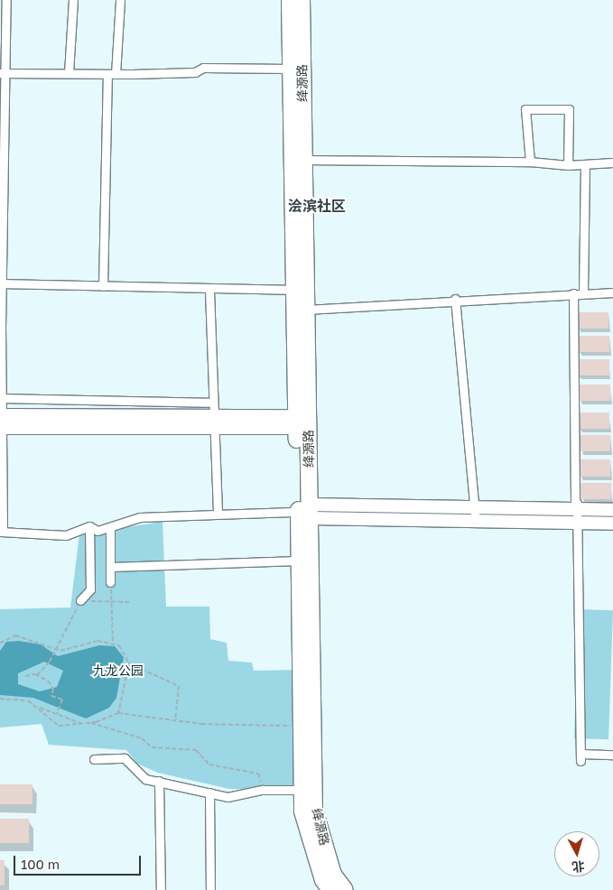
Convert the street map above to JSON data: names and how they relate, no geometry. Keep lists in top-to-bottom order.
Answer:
{
  "streets": {
    "highway": ["绛源路"]
  },
  "districts": ["浍滨社区"],
  "parks": ["九龙公园"],
  "scale_bar": "100 m",
  "north": "bottom"
}
